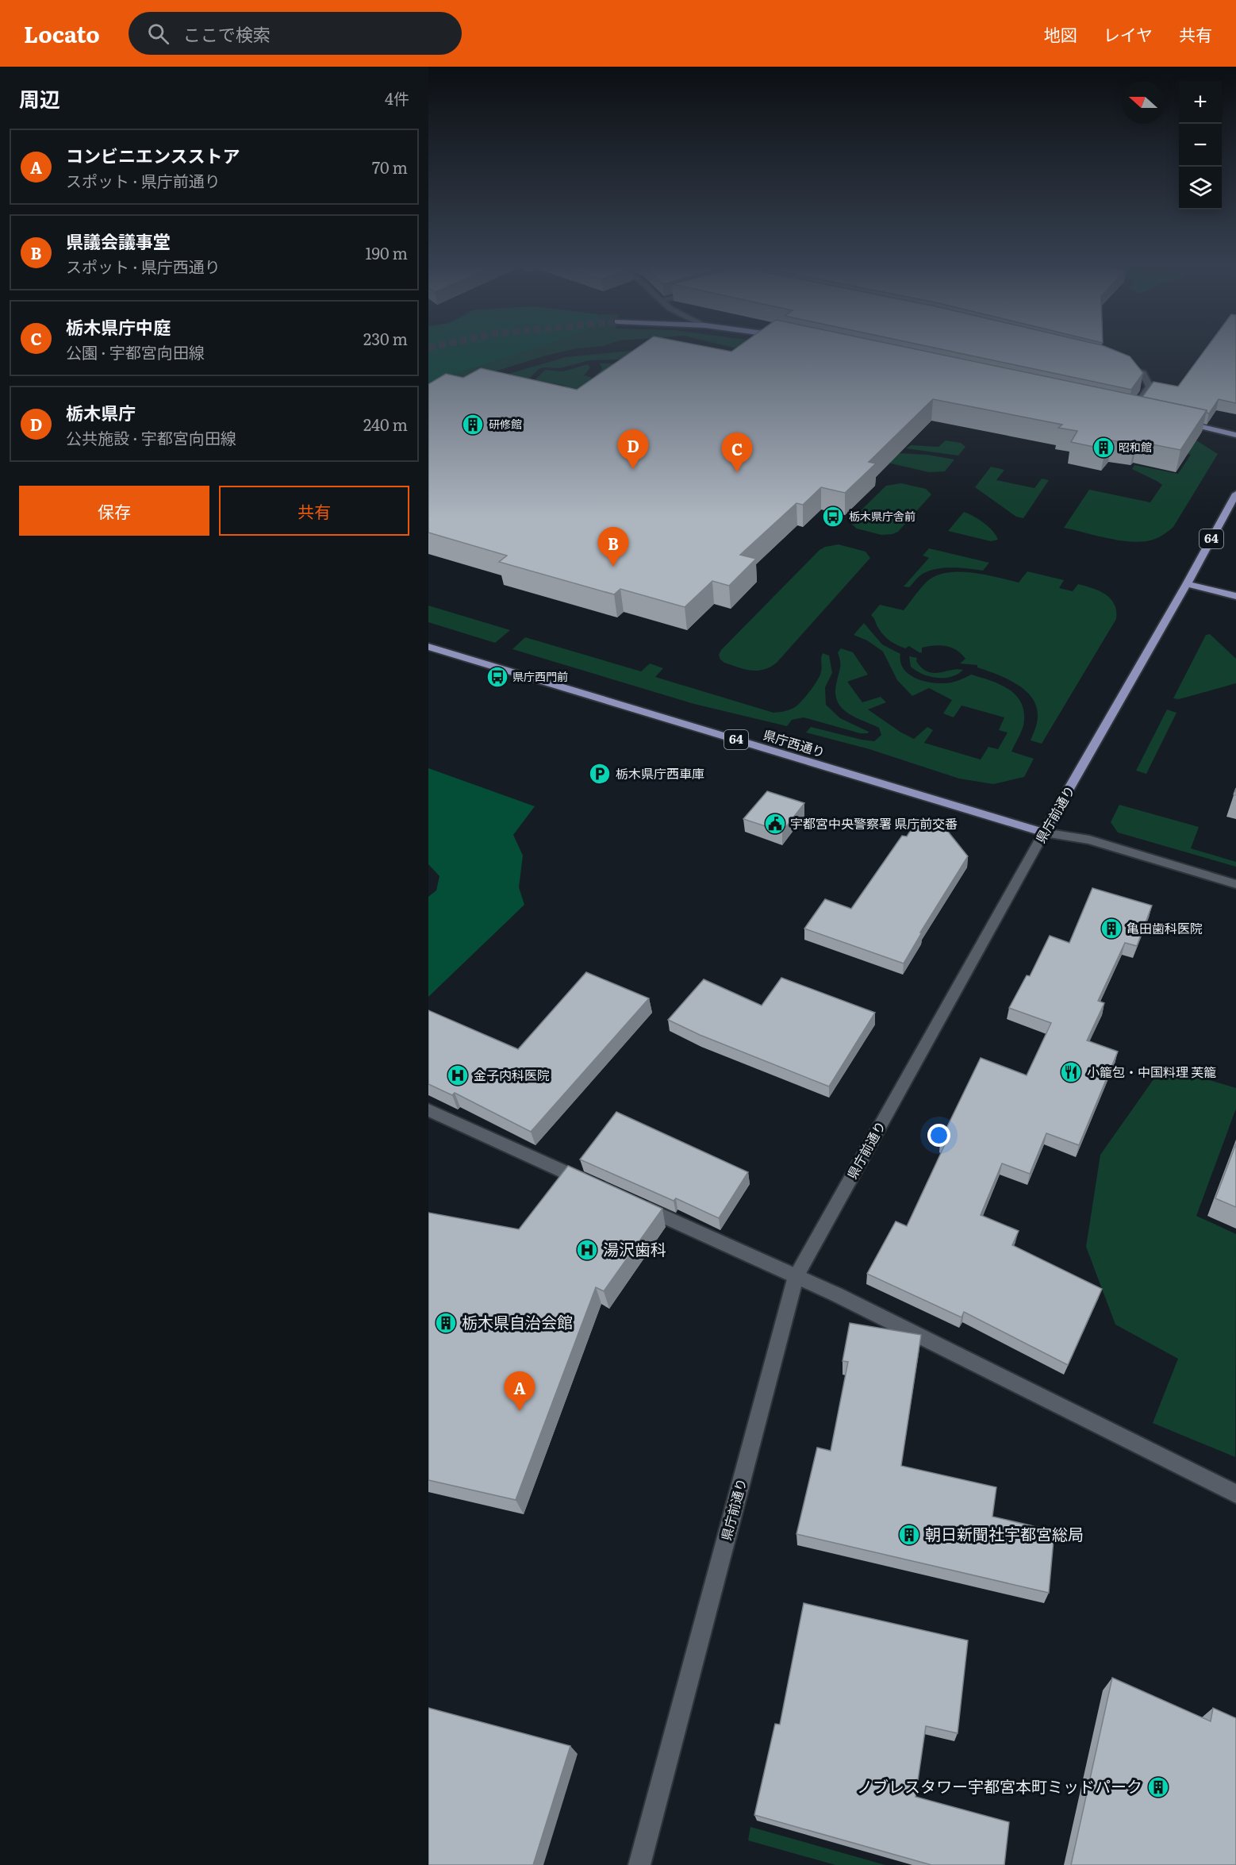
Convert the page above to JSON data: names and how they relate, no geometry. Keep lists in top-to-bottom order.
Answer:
{
  "streets": {
    "main road": ["64", "県庁西通り", "県庁前通り"]
  },
  "crossings": [
    ["県庁西通り", "県庁前通り"]
  ],
  "places": {
    "building": [
      "研修館",
      "昭和館",
      "亀田歯科医院",
      "栃木県自治会館",
      "朝日新聞社宇都宮総局",
      "ノブレスタワー宇都宮本町ミッドパーク"
    ],
    "bus stop": ["栃木県庁舎前", "県庁西門前"],
    "parking": ["栃木県庁西車庫"],
    "public building": ["宇都宮中央警察署 県庁前交番"],
    "restaurant": ["小籠包・中国料理 芙籠"],
    "hospital": ["金子内科医院", "湯沢歯科"]
  },
  "north": "left",
  "page": {
    "header": "Locato",
    "search": "ここで検索",
    "nav": ["地図", "レイヤ", "共有"],
    "heading": ["周辺", "4件"],
    "map_buttons": ["+", "−"],
    "list": [
      {
        "mark": "A",
        "name": "コンビニエンスストア",
        "note": "スポット · 県庁前通り",
        "value": "70 m"
      },
      {
        "mark": "B",
        "name": "県議会議事堂",
        "note": "スポット · 県庁西通り",
        "value": "190 m"
      },
      {
        "mark": "C",
        "name": "栃木県庁中庭",
        "note": "公園 · 宇都宮向田線",
        "value": "230 m"
      },
      {
        "mark": "D",
        "name": "栃木県庁",
        "note": "公共施設 · 宇都宮向田線",
        "value": "240 m"
      }
    ],
    "pins": [
      "D",
      "C",
      "B",
      "A"
    ],
    "buttons": ["保存", "共有"]
  }
}
